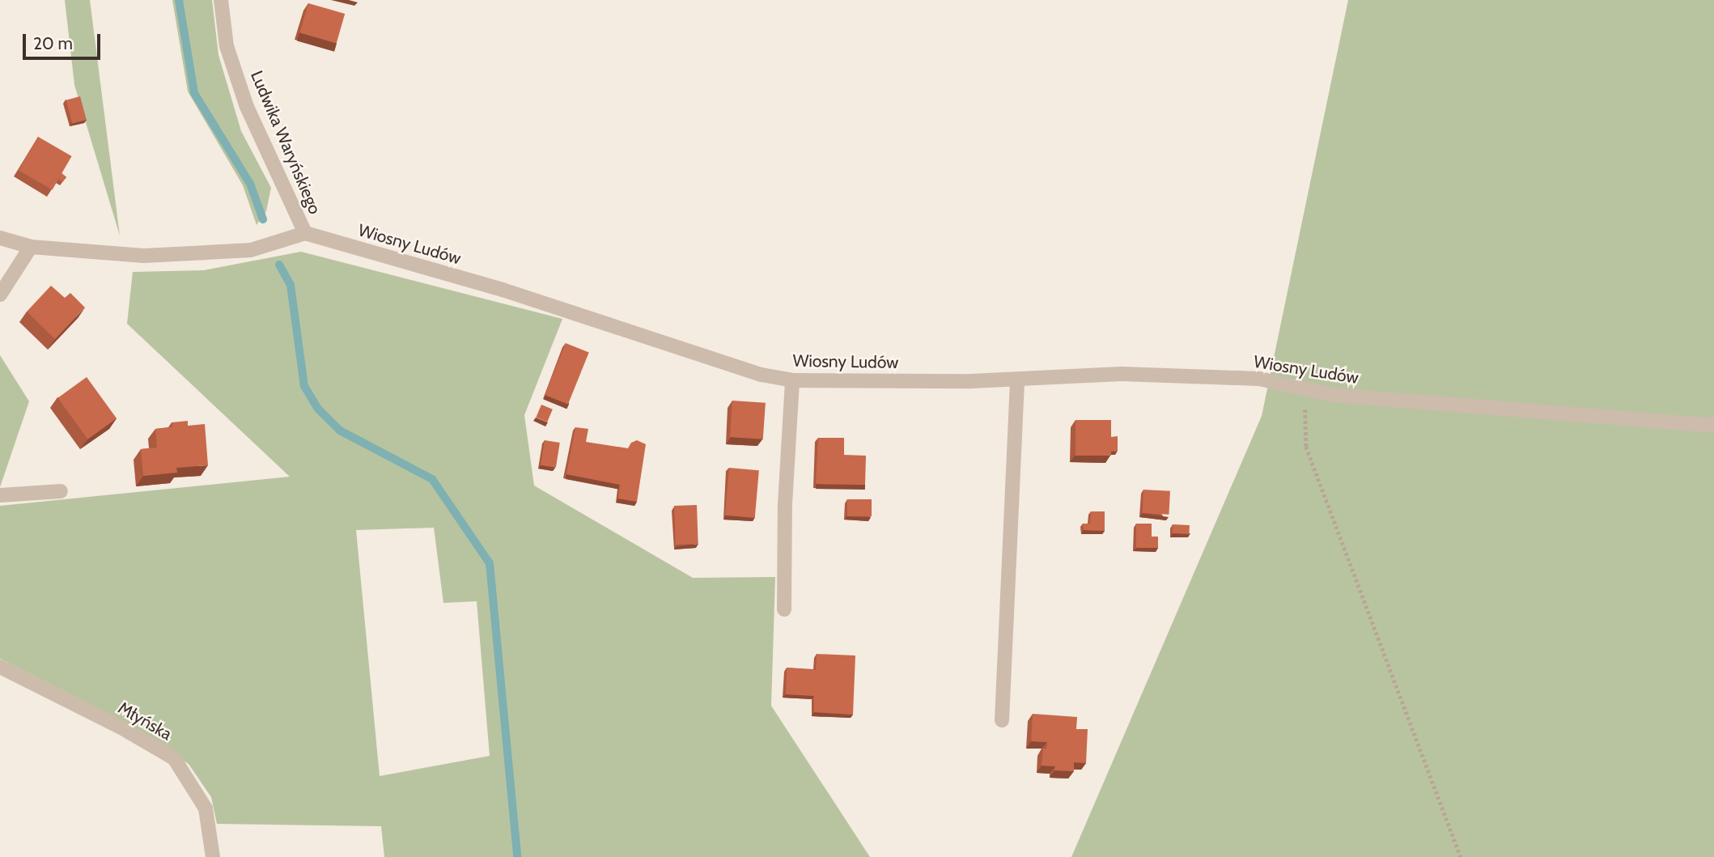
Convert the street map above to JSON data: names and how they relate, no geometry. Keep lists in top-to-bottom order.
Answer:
{
  "streets": {
    "street": ["Ludwika Waryńskiego", "Wiosny Ludów", "Młyńska"]
  },
  "crossings": [
    ["Ludwika Waryńskiego", "Wiosny Ludów"]
  ],
  "scale_bar": "20 m"
}
